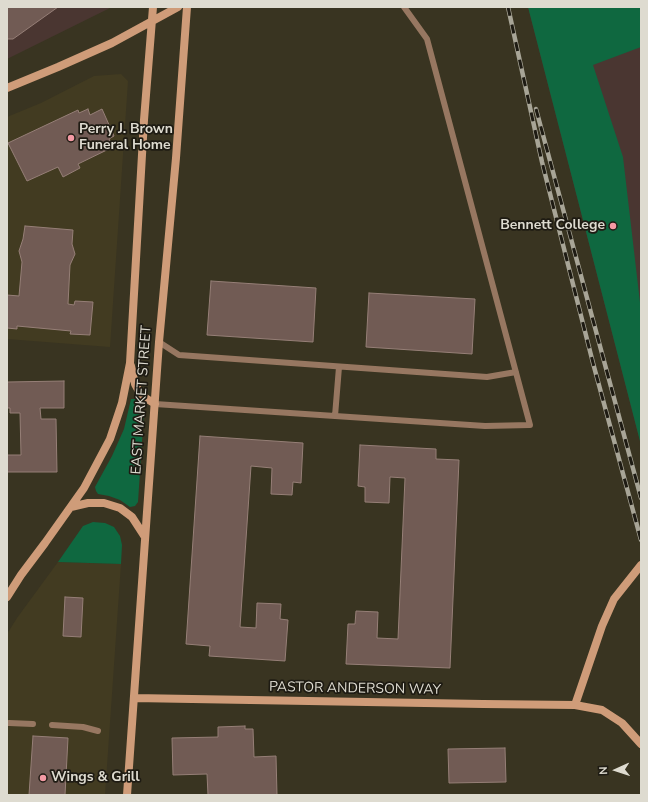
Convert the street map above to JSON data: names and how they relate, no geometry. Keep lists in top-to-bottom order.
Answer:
{
  "streets": {
    "main road": ["EAST MARKET STREET", "PASTOR ANDERSON WAY"]
  },
  "crossings": [
    ["EAST MARKET STREET", "PASTOR ANDERSON WAY"]
  ],
  "places": ["Perry J. Brown Funeral Home", "Bennett College", "Wings & Grill"],
  "north": "left"
}
